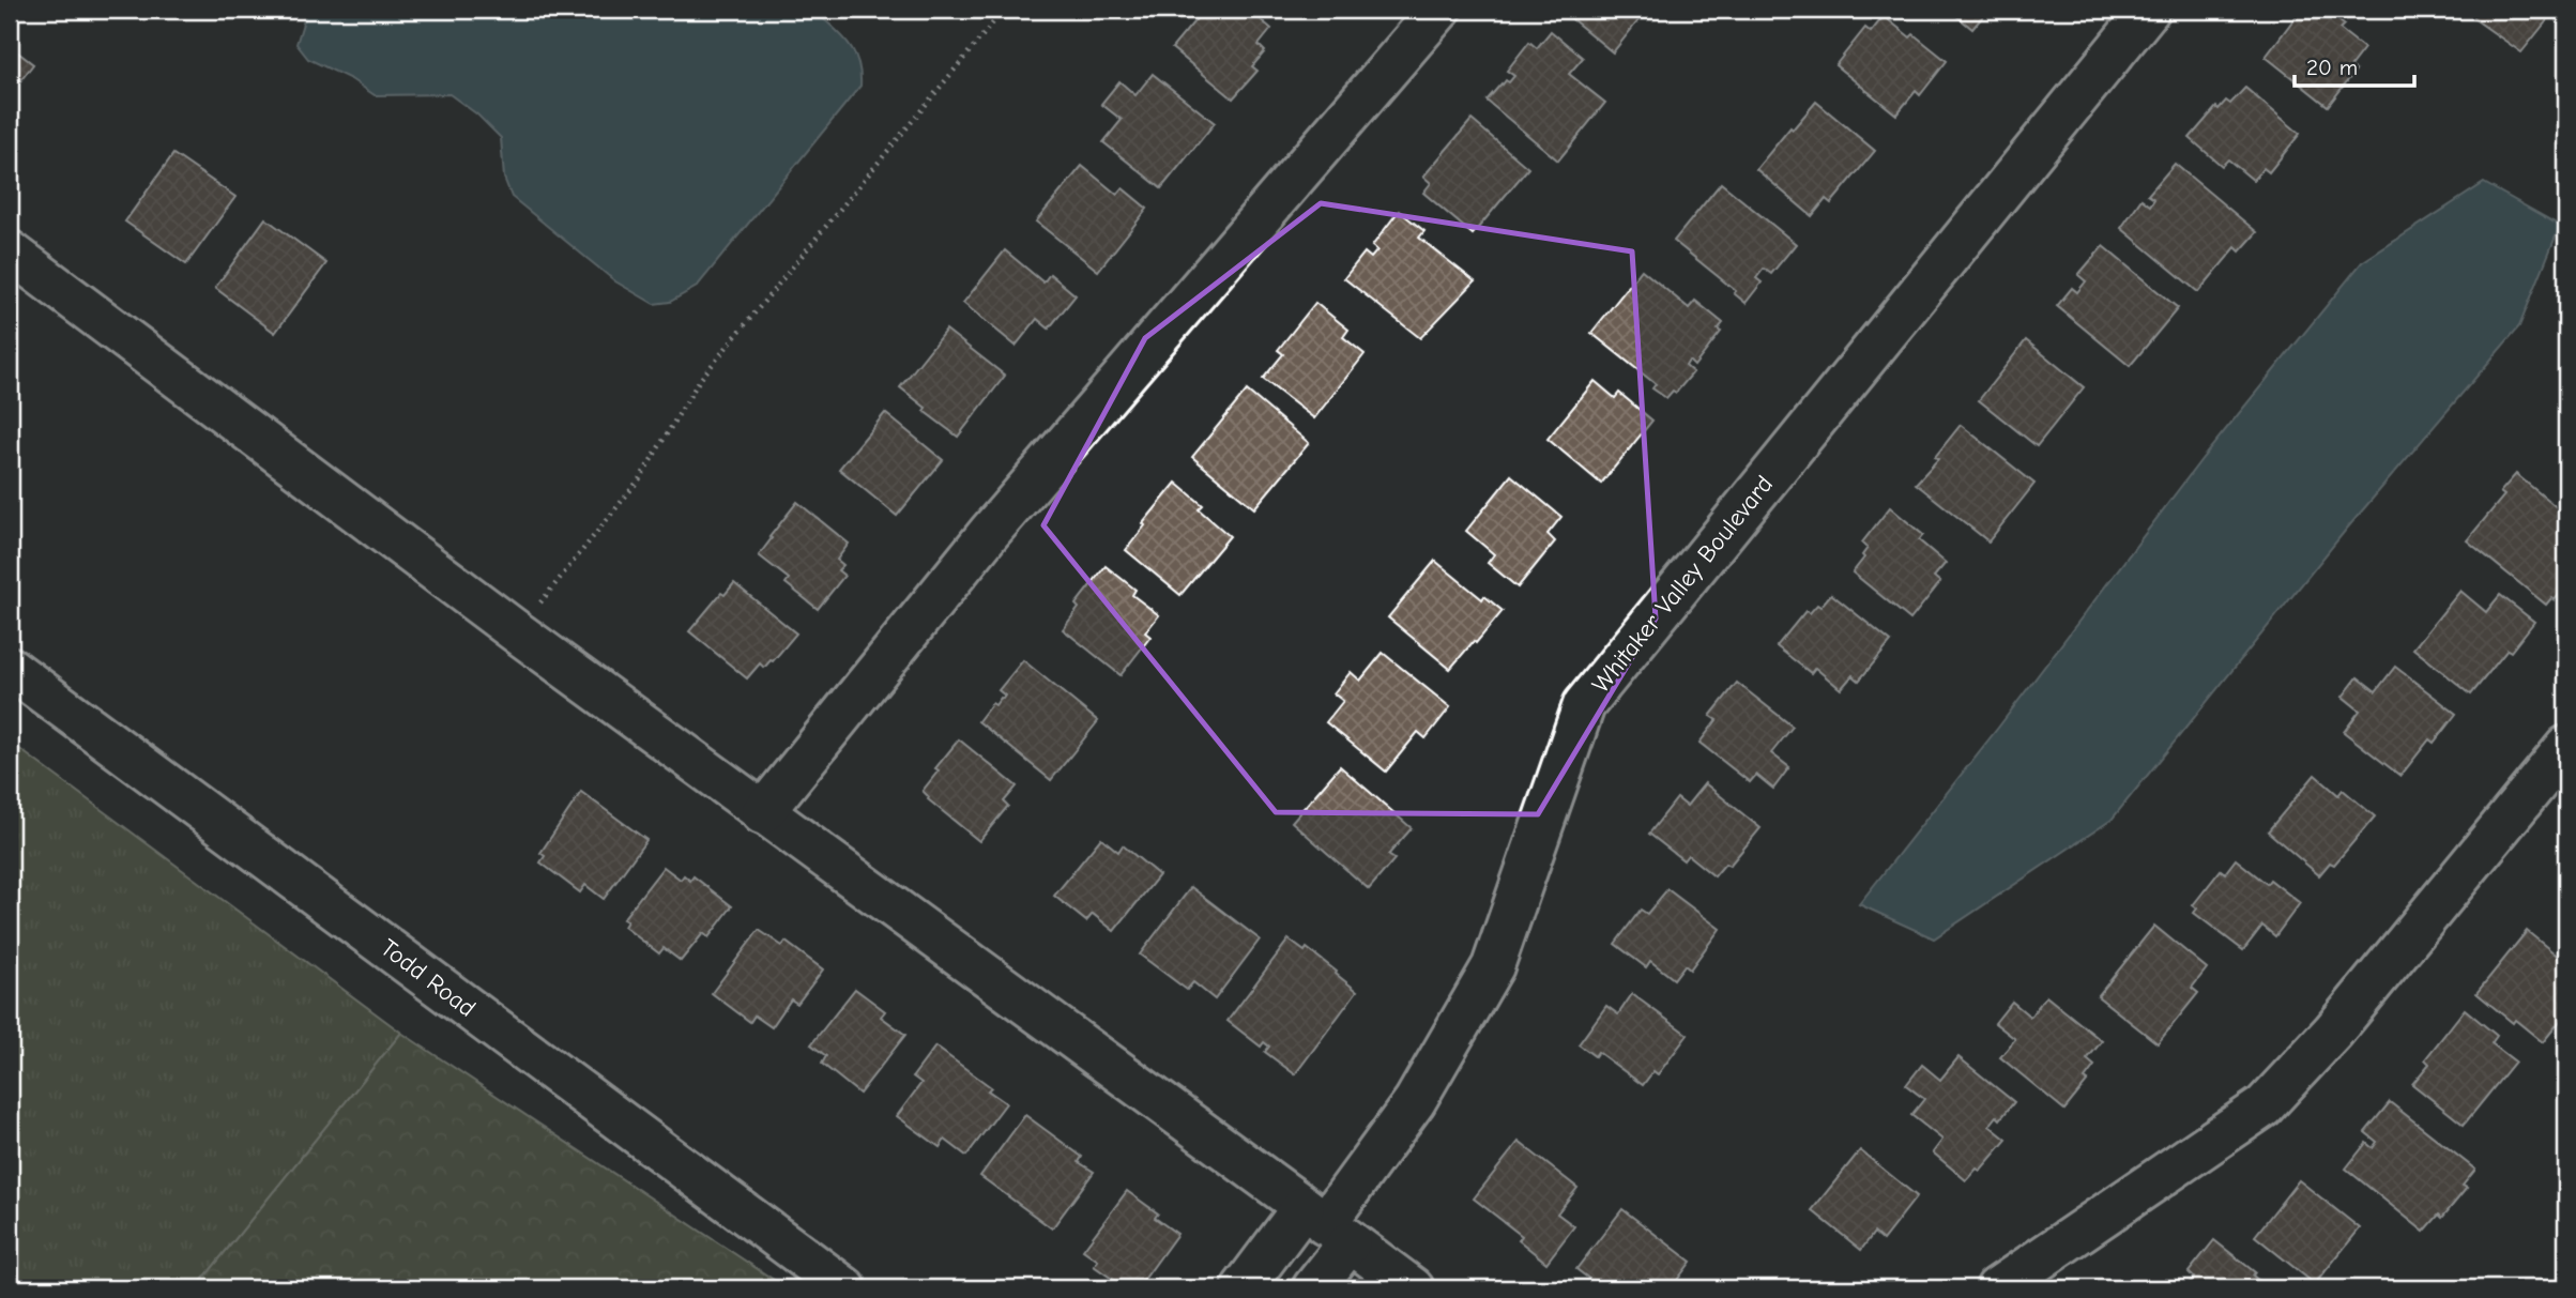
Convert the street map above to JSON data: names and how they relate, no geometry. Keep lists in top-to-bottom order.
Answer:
{
  "streets": {
    "street": ["Whitaker Valley Boulevard", "Todd Road"]
  },
  "scale_bar": "20 m"
}
